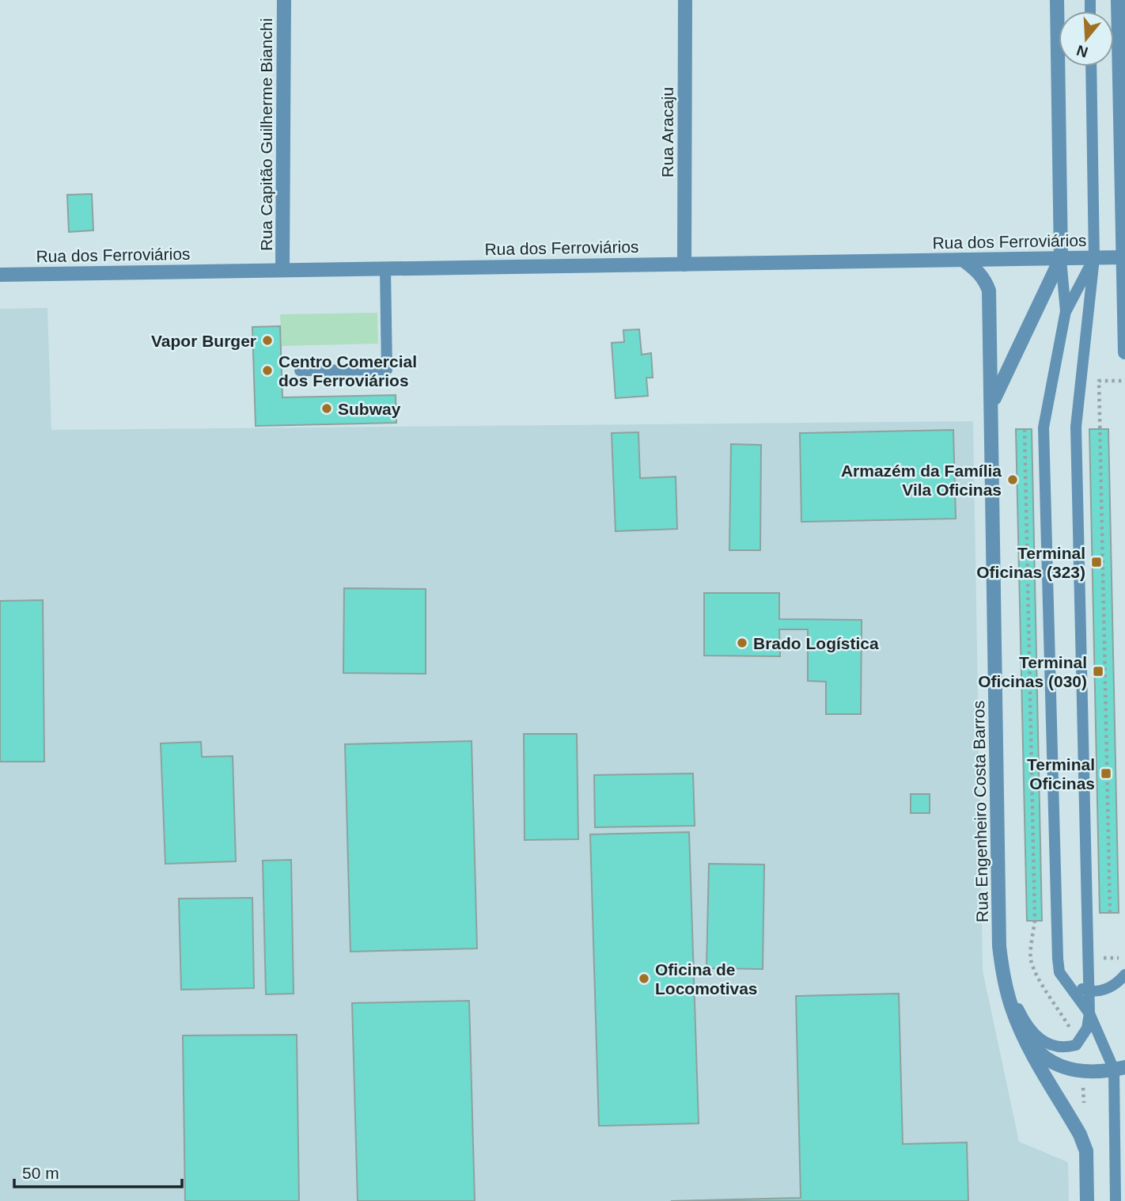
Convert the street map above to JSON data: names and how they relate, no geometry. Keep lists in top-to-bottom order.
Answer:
{
  "streets": {
    "street": [
      "Rua Aracaju",
      "Rua Capitão Guilherme Bianchi",
      "Rua dos Ferroviários",
      "Rua Engenheiro Costa Barros"
    ]
  },
  "crossings": [
    ["Rua Aracaju", "Rua dos Ferroviários"],
    ["Rua Capitão Guilherme Bianchi", "Rua dos Ferroviários"],
    ["Rua dos Ferroviários", "Rua Engenheiro Costa Barros"]
  ],
  "places": {
    "other": [
      "Vapor Burger",
      "Centro Comercial dos Ferroviários",
      "Subway",
      "Armazém da Família Vila Oficinas",
      "Brado Logística",
      "Oficina de Locomotivas"
    ],
    "transit": ["Terminal Oficinas (323)", "Terminal Oficinas (030)", "Terminal Oficinas"]
  },
  "scale_bar": "50 m",
  "north": "bottom"
}
